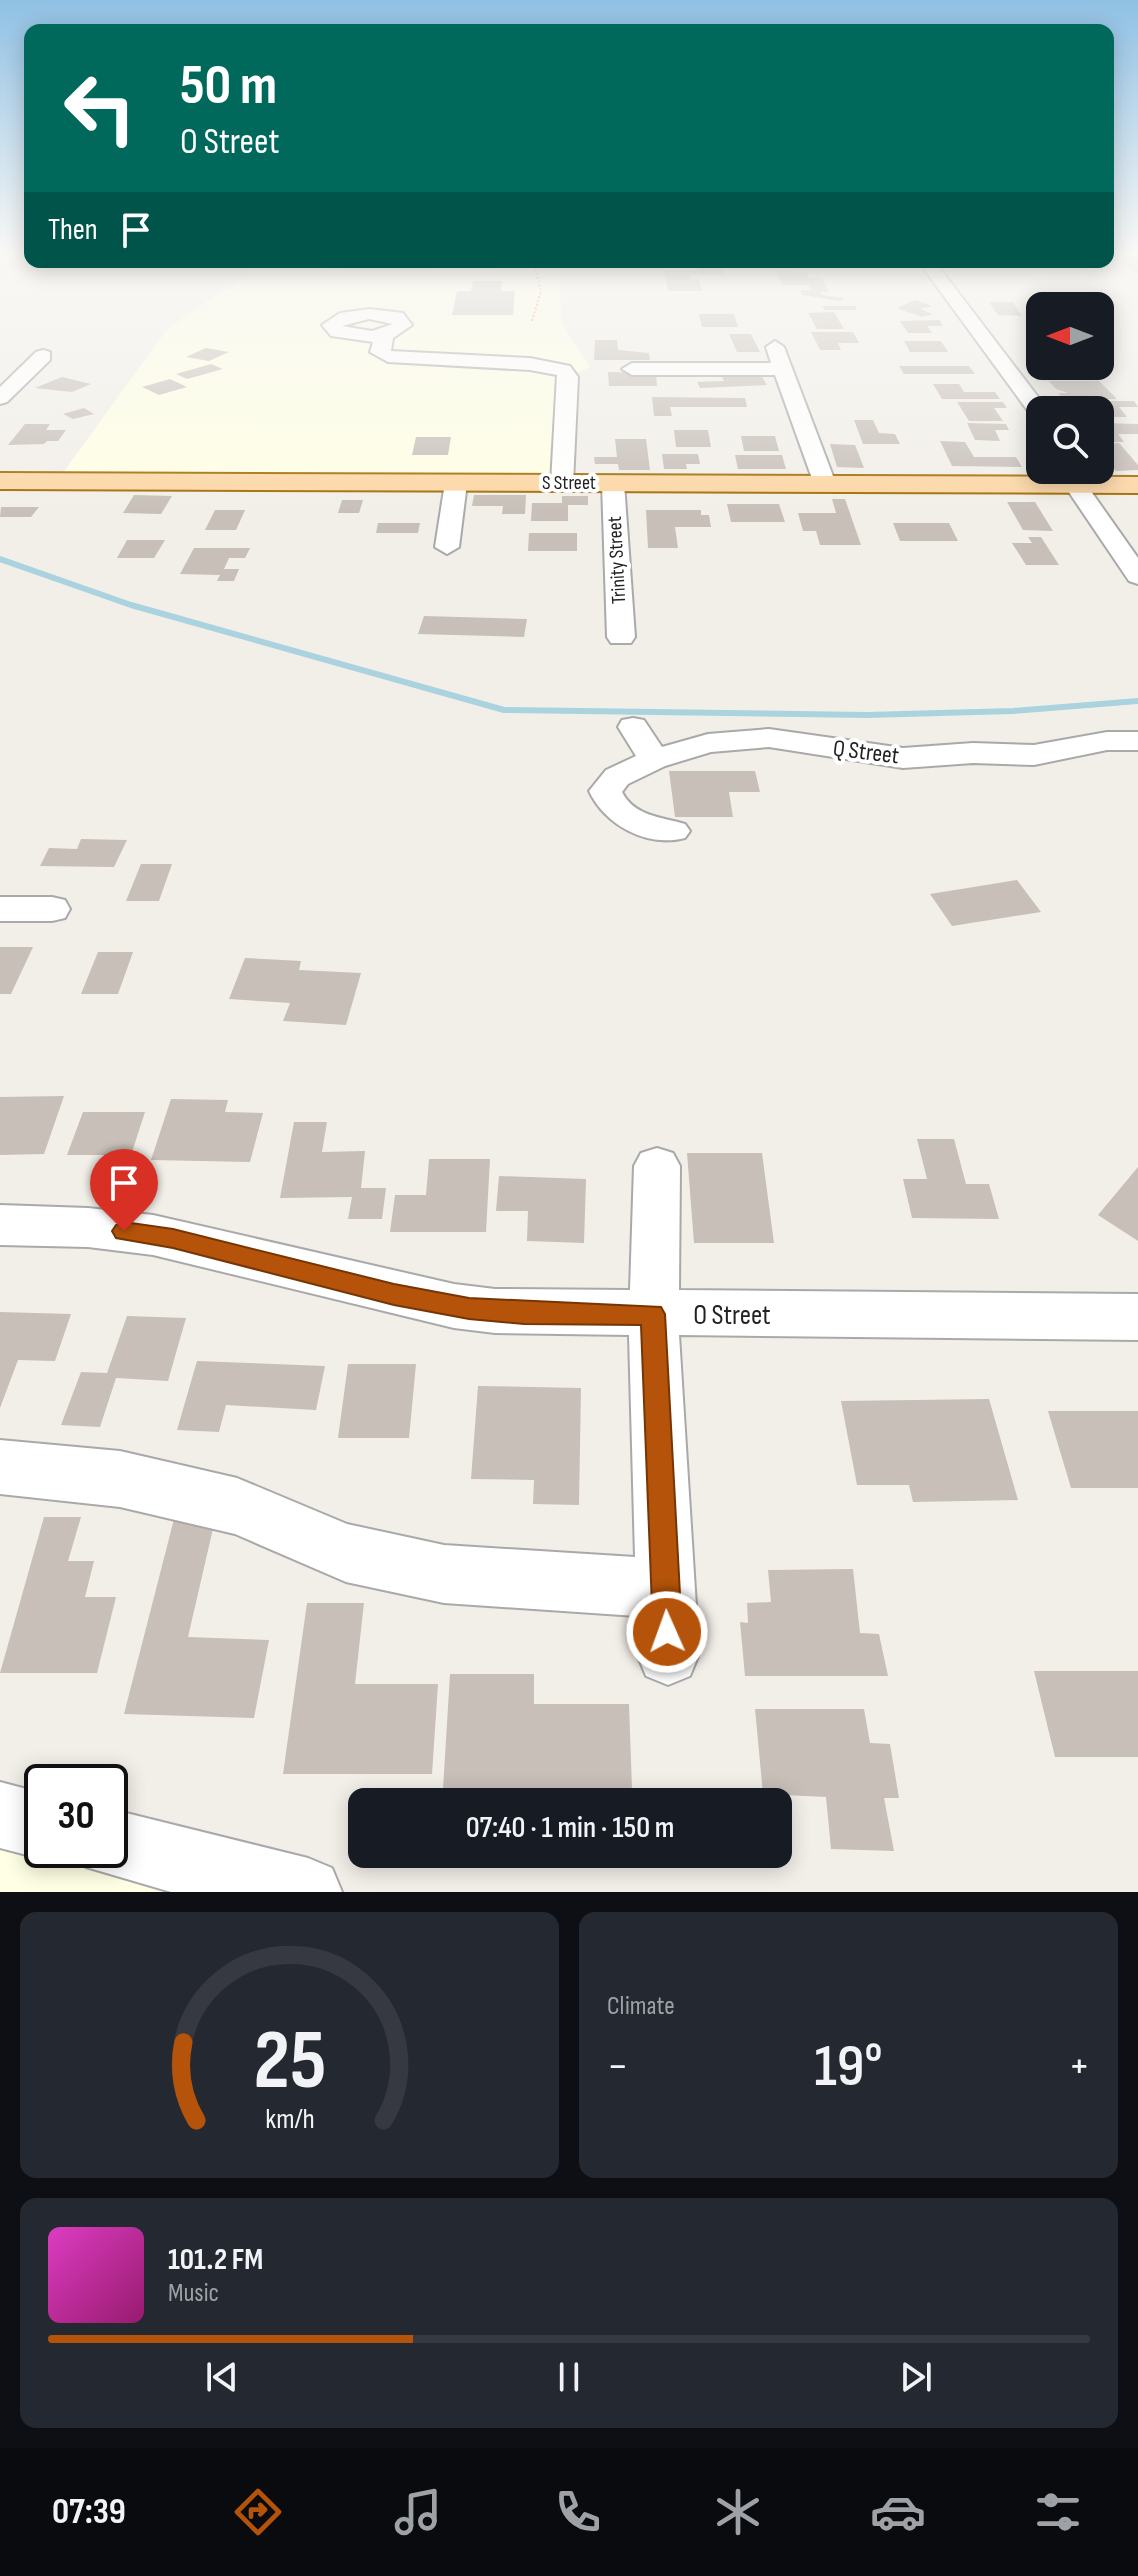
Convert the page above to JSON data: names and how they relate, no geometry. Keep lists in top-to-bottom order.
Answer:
{
  "streets": {
    "main road": ["S Street"],
    "street": ["Trinity Street", "Q Street", "O Street"]
  },
  "crossings": [
    ["S Street", "Trinity Street"]
  ],
  "north": "left",
  "page": {
    "turn": ["50 m", "O Street"],
    "then": "Then",
    "limit": "30",
    "trip": "07:40 · 1 min · 150 m",
    "tile": "Climate",
    "heat": ["−", "19°", "+"],
    "song": ["101.2 FM", "Music"],
    "tabs": "07:39",
    "gauge": ["25", "km/h"]
  }
}
